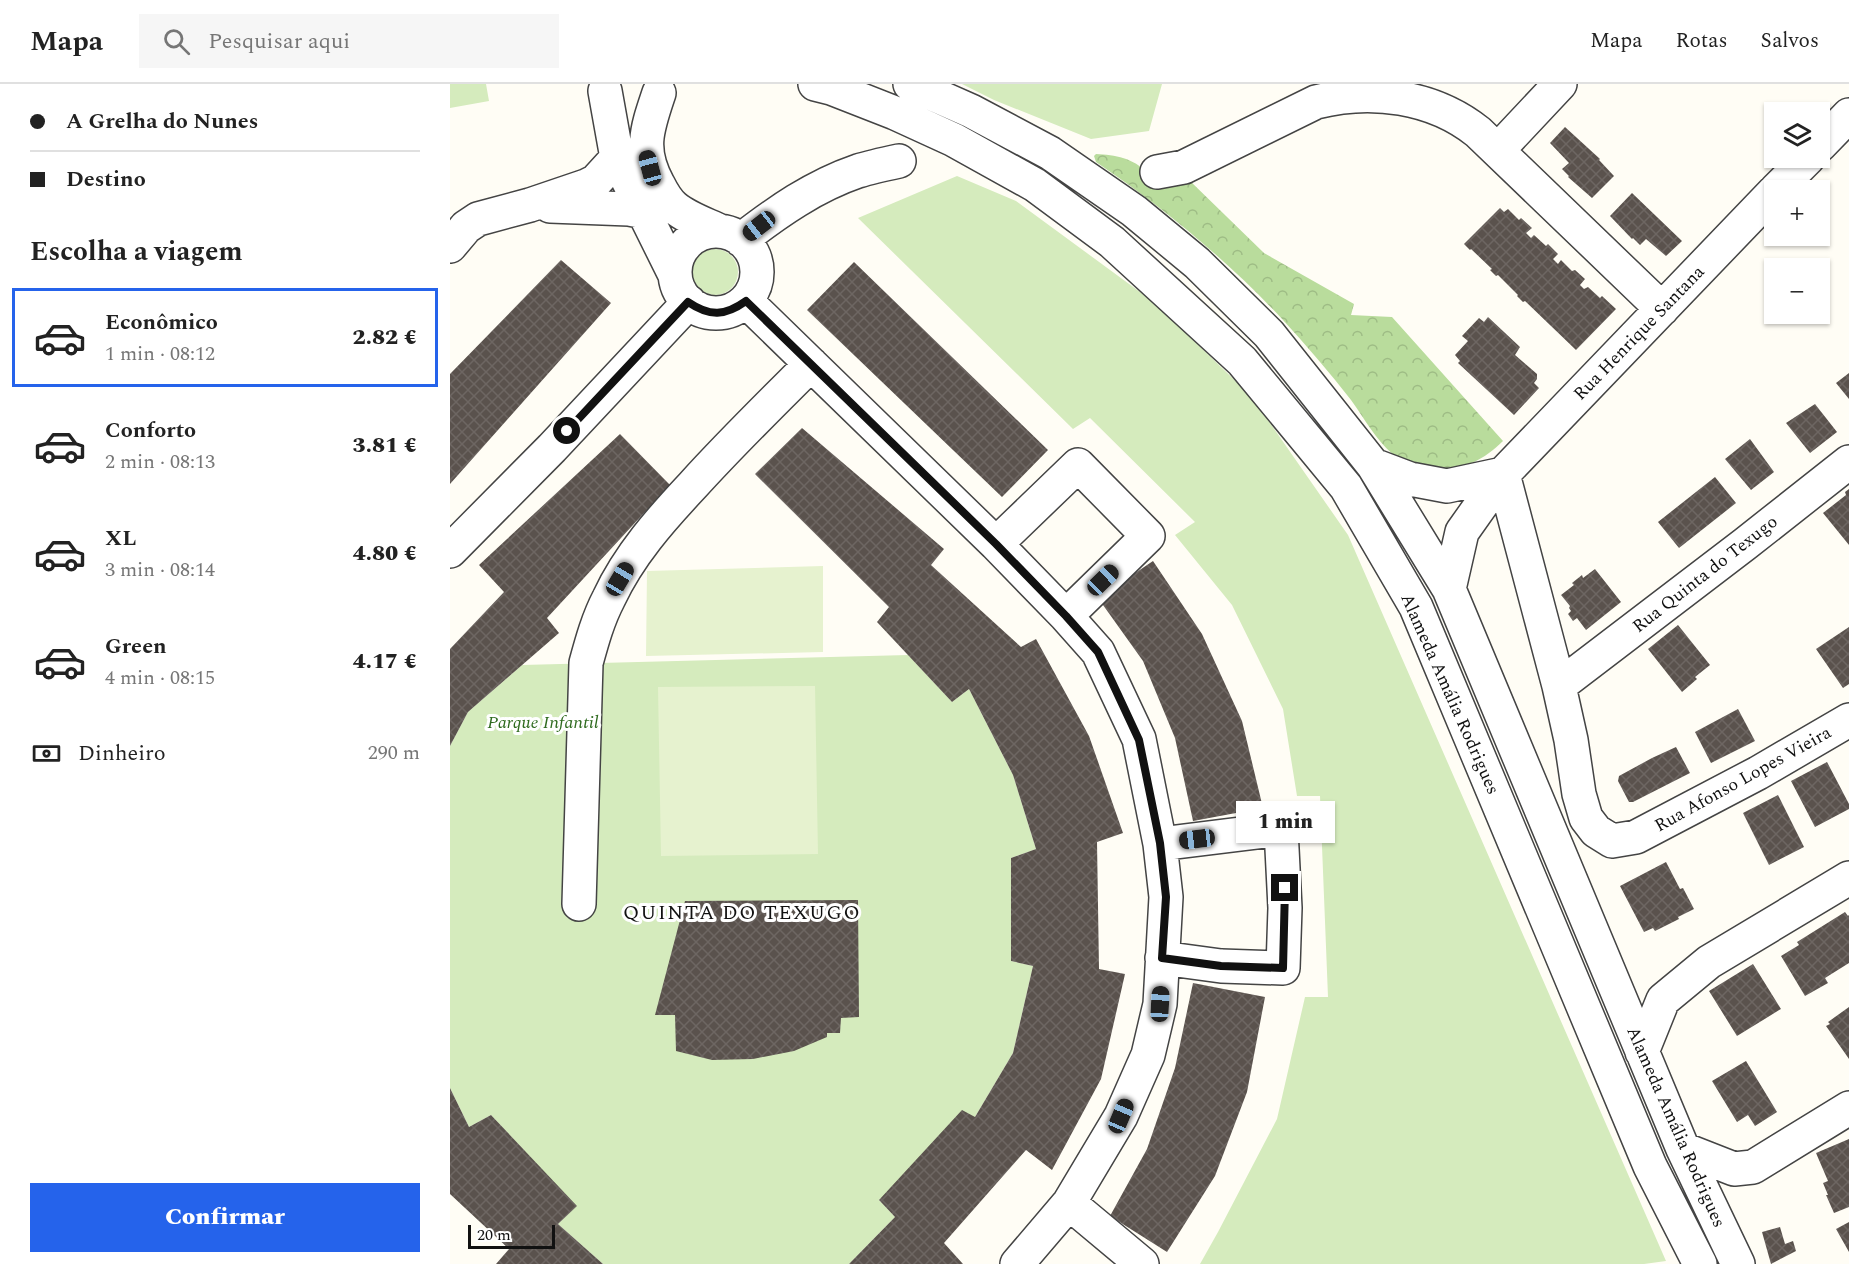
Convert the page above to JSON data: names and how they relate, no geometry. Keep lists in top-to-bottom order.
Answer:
{
  "streets": {
    "street": [
      "Rua Henrique Santana",
      "Rua Quinta do Texugo",
      "Alameda Amália Rodrigues",
      "Rua Afonso Lopes Vieira"
    ]
  },
  "crossings": [
    ["Rua Henrique Santana", "Alameda Amália Rodrigues"],
    ["Rua Quinta do Texugo", "Rua Afonso Lopes Vieira"]
  ],
  "districts": ["QUINTA DO TEXUGO"],
  "parks": ["Parque Infantil"],
  "scale_bar": "20 m",
  "page": {
    "header": "Mapa",
    "search": "Pesquisar aqui",
    "nav": ["Mapa", "Rotas", "Salvos"],
    "banner": ["A Grelha do Nunes", "Destino"],
    "map_buttons": ["+", "−"],
    "heading": "Escolha a viagem",
    "list": [
      {
        "name": "Econômico",
        "note": "1 min · 08:12",
        "value": "2.82 €"
      },
      {
        "name": "Conforto",
        "note": "2 min · 08:13",
        "value": "3.81 €"
      },
      {
        "name": "XL",
        "note": "3 min · 08:14",
        "value": "4.80 €"
      },
      {
        "name": "Green",
        "note": "4 min · 08:15",
        "value": "4.17 €"
      }
    ],
    "pay": ["Dinheiro", "290 m"],
    "bubble": "1 min",
    "buttons": "Confirmar",
    "scale": "20 m"
  }
}
